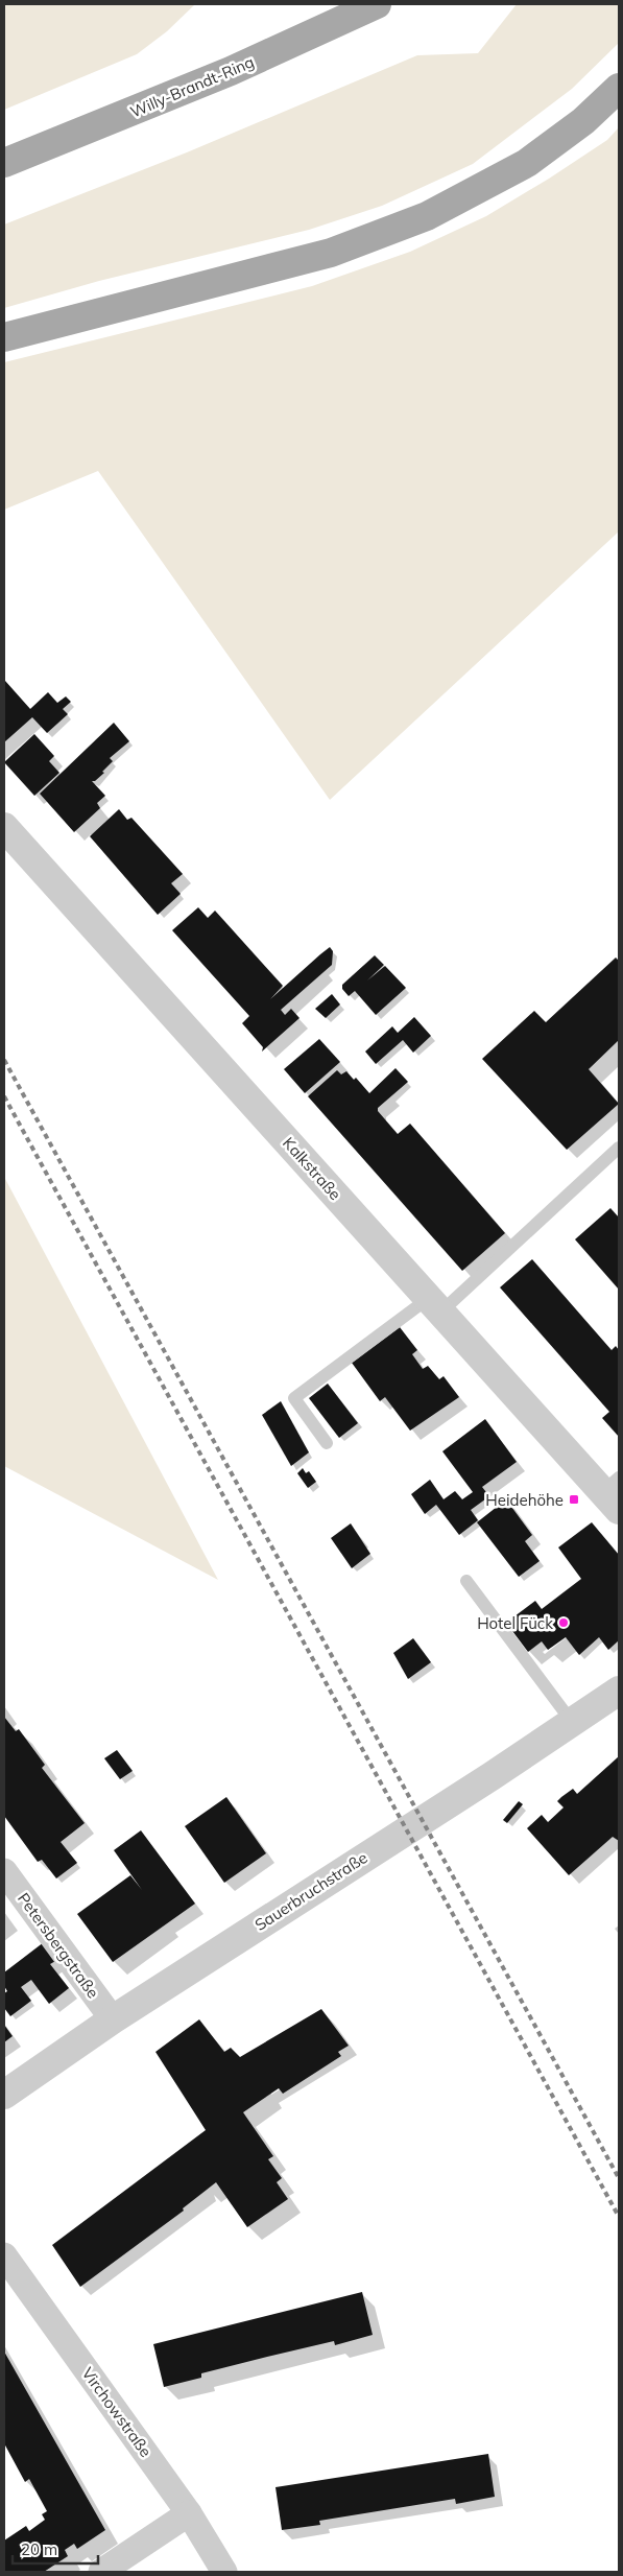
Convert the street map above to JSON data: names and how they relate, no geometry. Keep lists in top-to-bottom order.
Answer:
{
  "streets": {
    "main road": ["Willy-Brandt-Ring"],
    "street": [
      "Kalkstraße",
      "Sauerbruchstraße",
      "Petersbergstraße",
      "Virchowstraße"
    ]
  },
  "crossings": [
    ["Sauerbruchstraße", "Petersbergstraße"]
  ],
  "places": {
    "transit": ["Heidehöhe"],
    "other": ["Hotel Fück"]
  },
  "scale_bar": "20 m"
}
